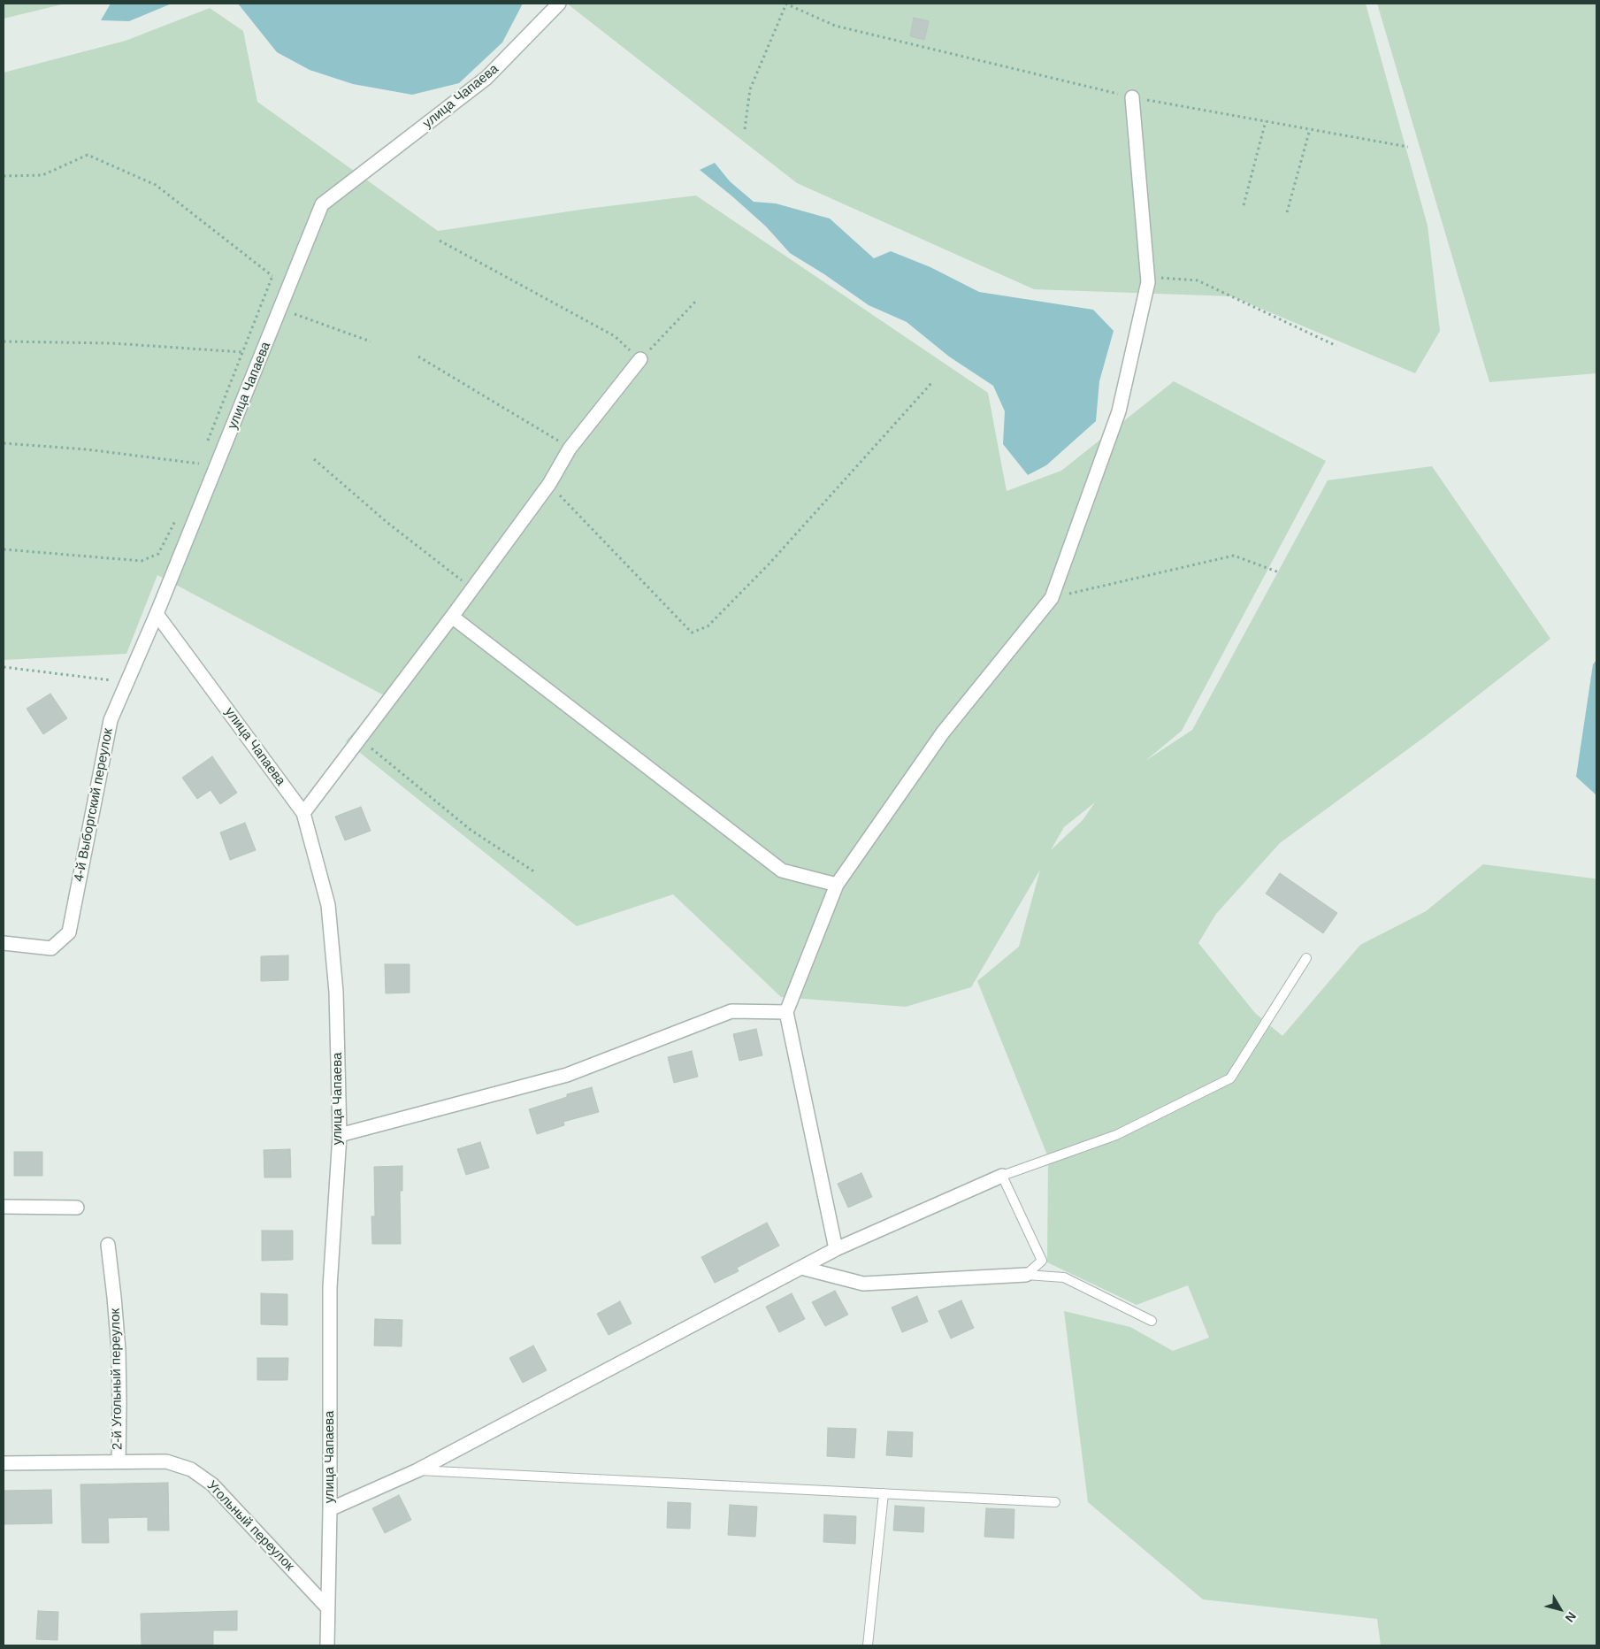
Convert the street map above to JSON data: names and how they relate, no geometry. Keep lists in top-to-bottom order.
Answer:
{
  "streets": {
    "street": [
      "улица Чапаева",
      "4-й Выборгский переулок",
      "2-й Угольный переулок",
      "Угольный переулок"
    ]
  },
  "crossings": [
    ["улица Чапаева", "4-й Выборгский переулок"],
    ["улица Чапаева", "Угольный переулок"],
    ["2-й Угольный переулок", "Угольный переулок"]
  ],
  "north": "bottom right"
}
